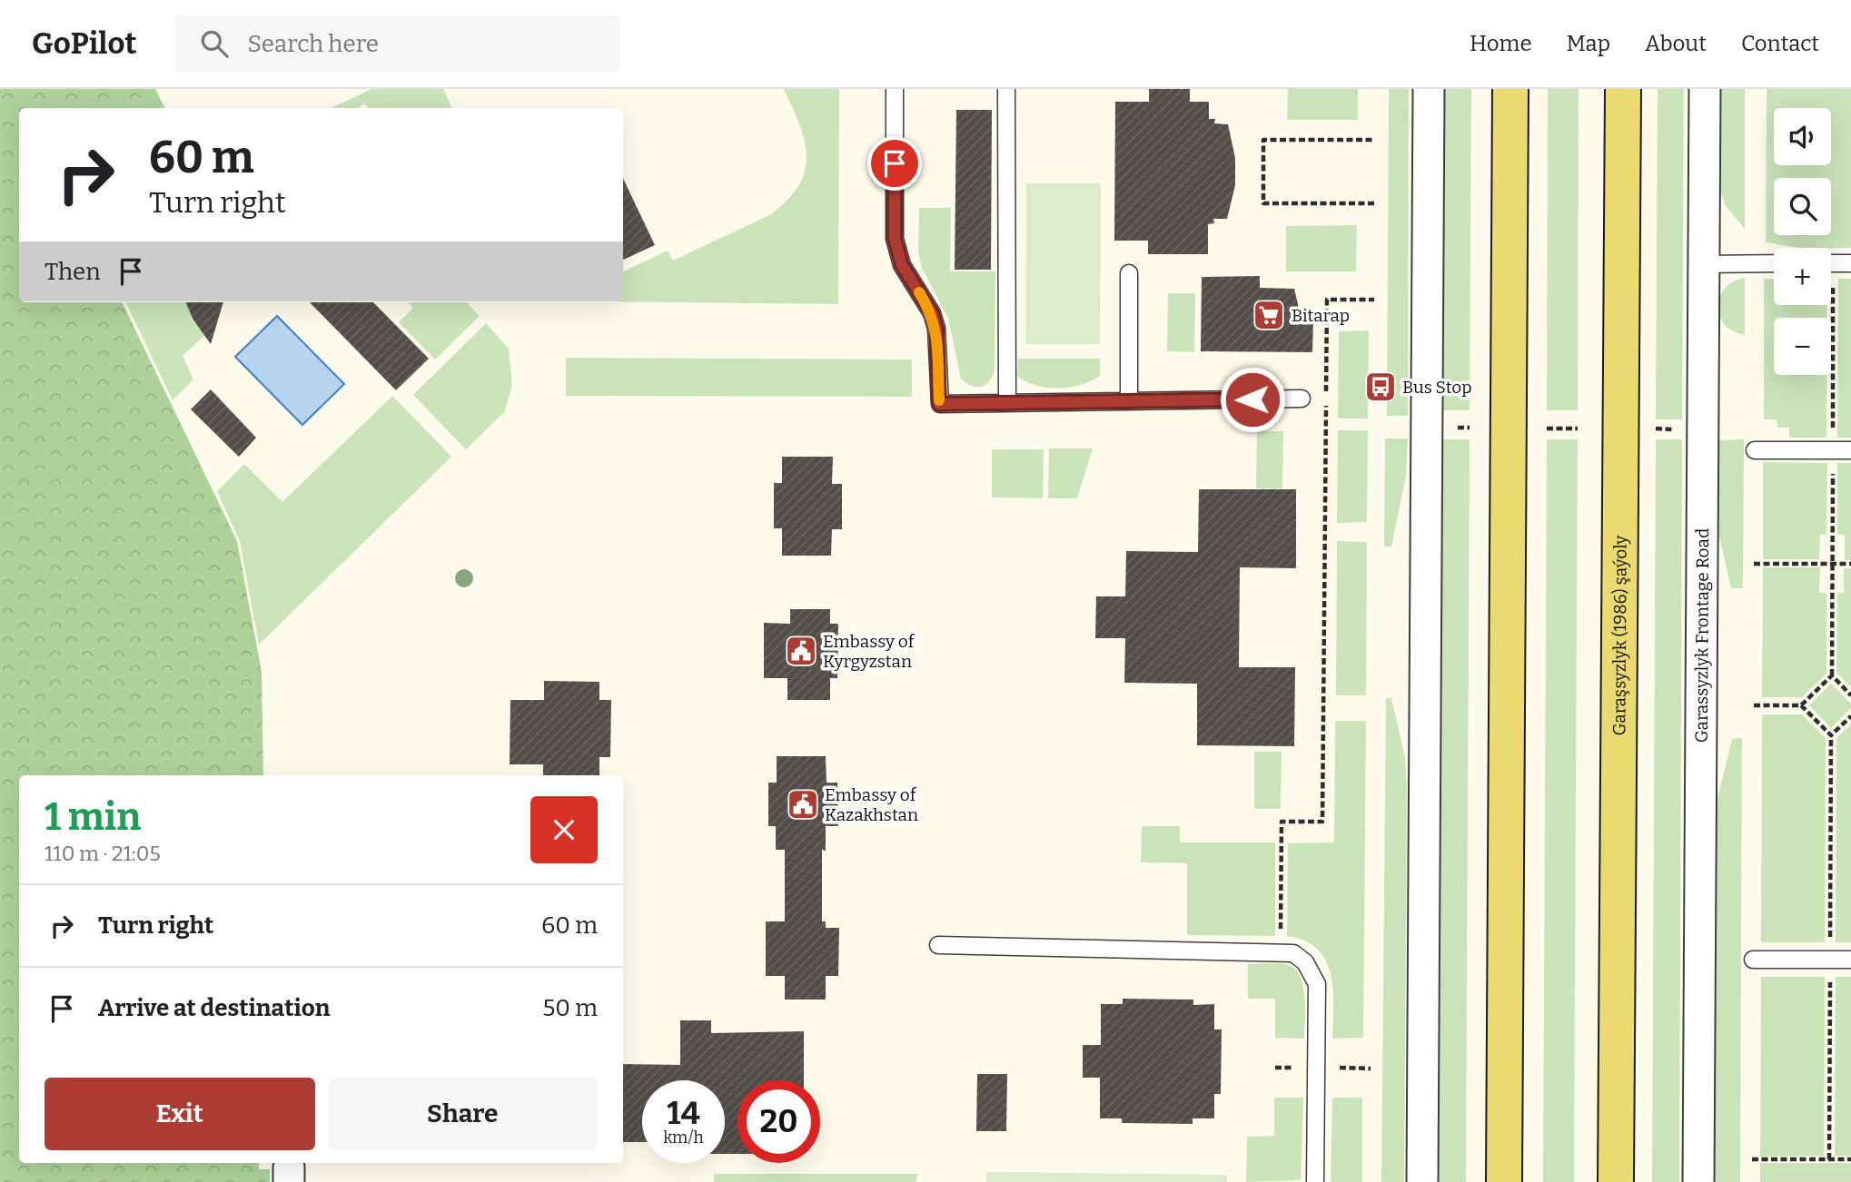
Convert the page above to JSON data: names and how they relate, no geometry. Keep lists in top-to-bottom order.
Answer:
{
  "streets": {
    "main road": ["Garaşsyzlyk (1986) şaýoly"],
    "street": ["Garassyzlyk Frontage Road"]
  },
  "places": {
    "supermarket": ["Bitarap"],
    "bus stop": ["Bus Stop"],
    "public building": ["Embassy of Kyrgyzstan", "Embassy of Kazakhstan"]
  },
  "page": {
    "header": "GoPilot",
    "search": "Search here",
    "nav": [
      "Home",
      "Map",
      "About",
      "Contact"
    ],
    "map_buttons": ["+", "−"],
    "turn": ["60 m", "Turn right"],
    "then": "Then",
    "heading": ["1 min", "110 m · 21:05"],
    "list": [
      {
        "name": "Turn right",
        "value": "60 m"
      },
      {
        "name": "Arrive at destination",
        "value": "50 m"
      }
    ],
    "buttons": ["Exit", "Share"],
    "speed": "14 km/h",
    "limit": "20"
  }
}
